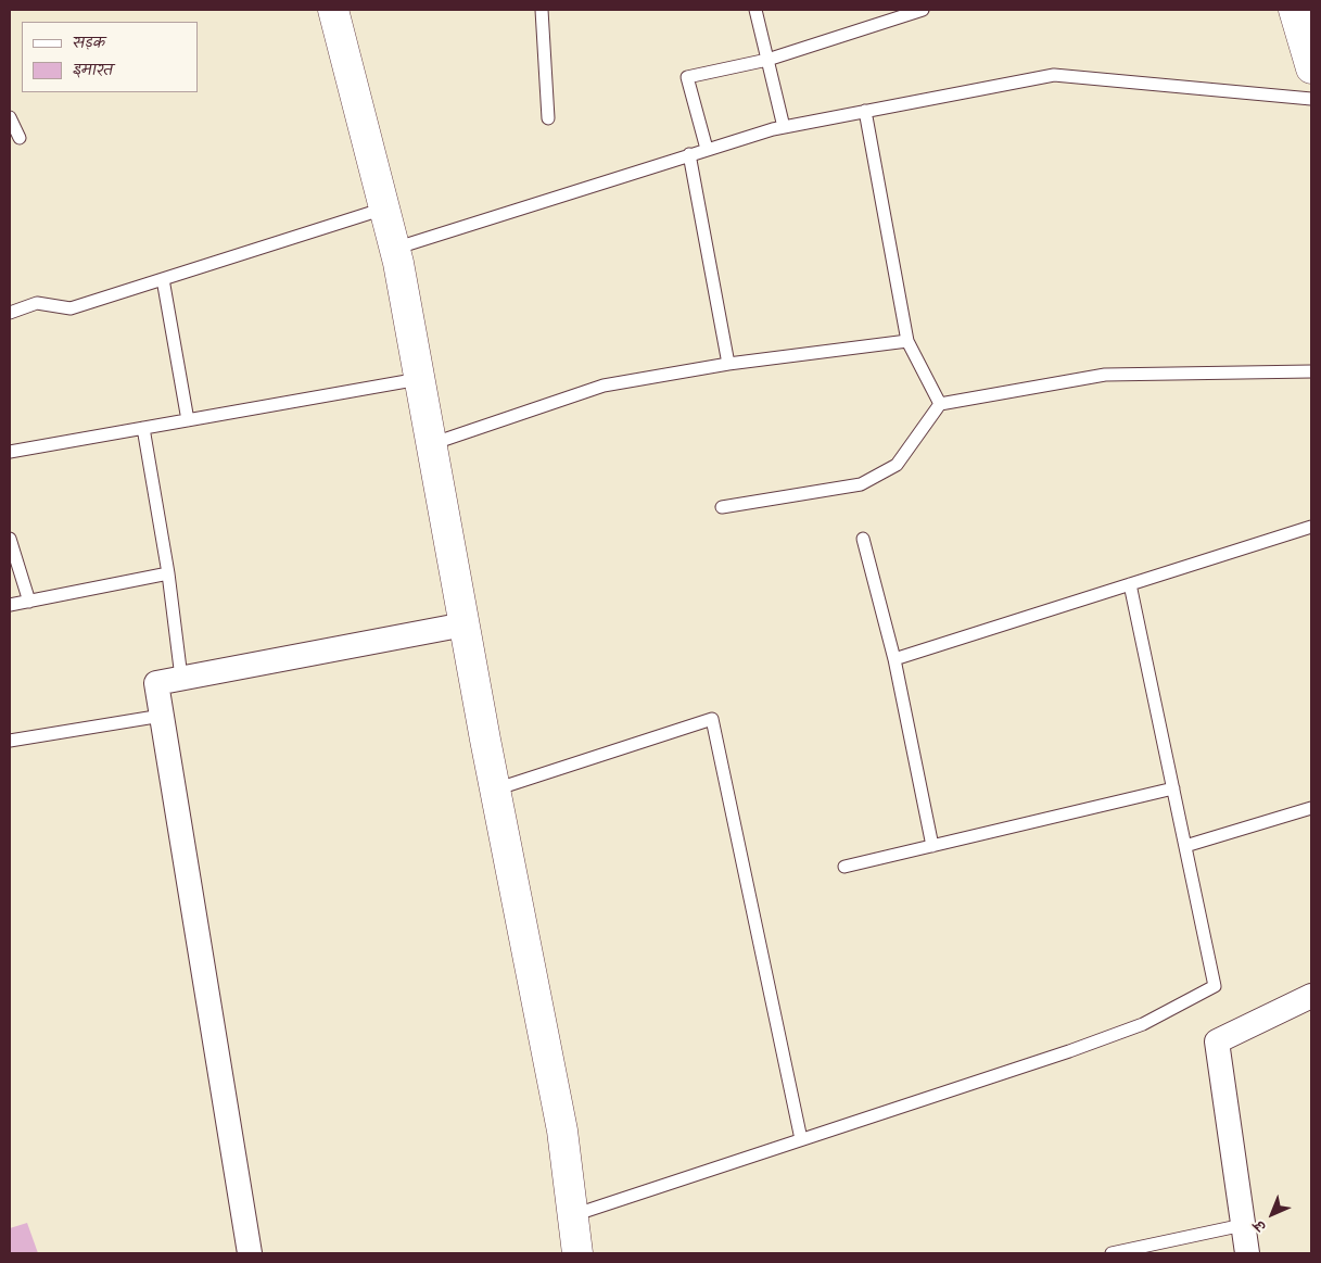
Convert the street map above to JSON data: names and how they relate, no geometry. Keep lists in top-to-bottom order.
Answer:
{
  "legend": ["सड़क", "इमारत"],
  "north": "bottom left"
}
